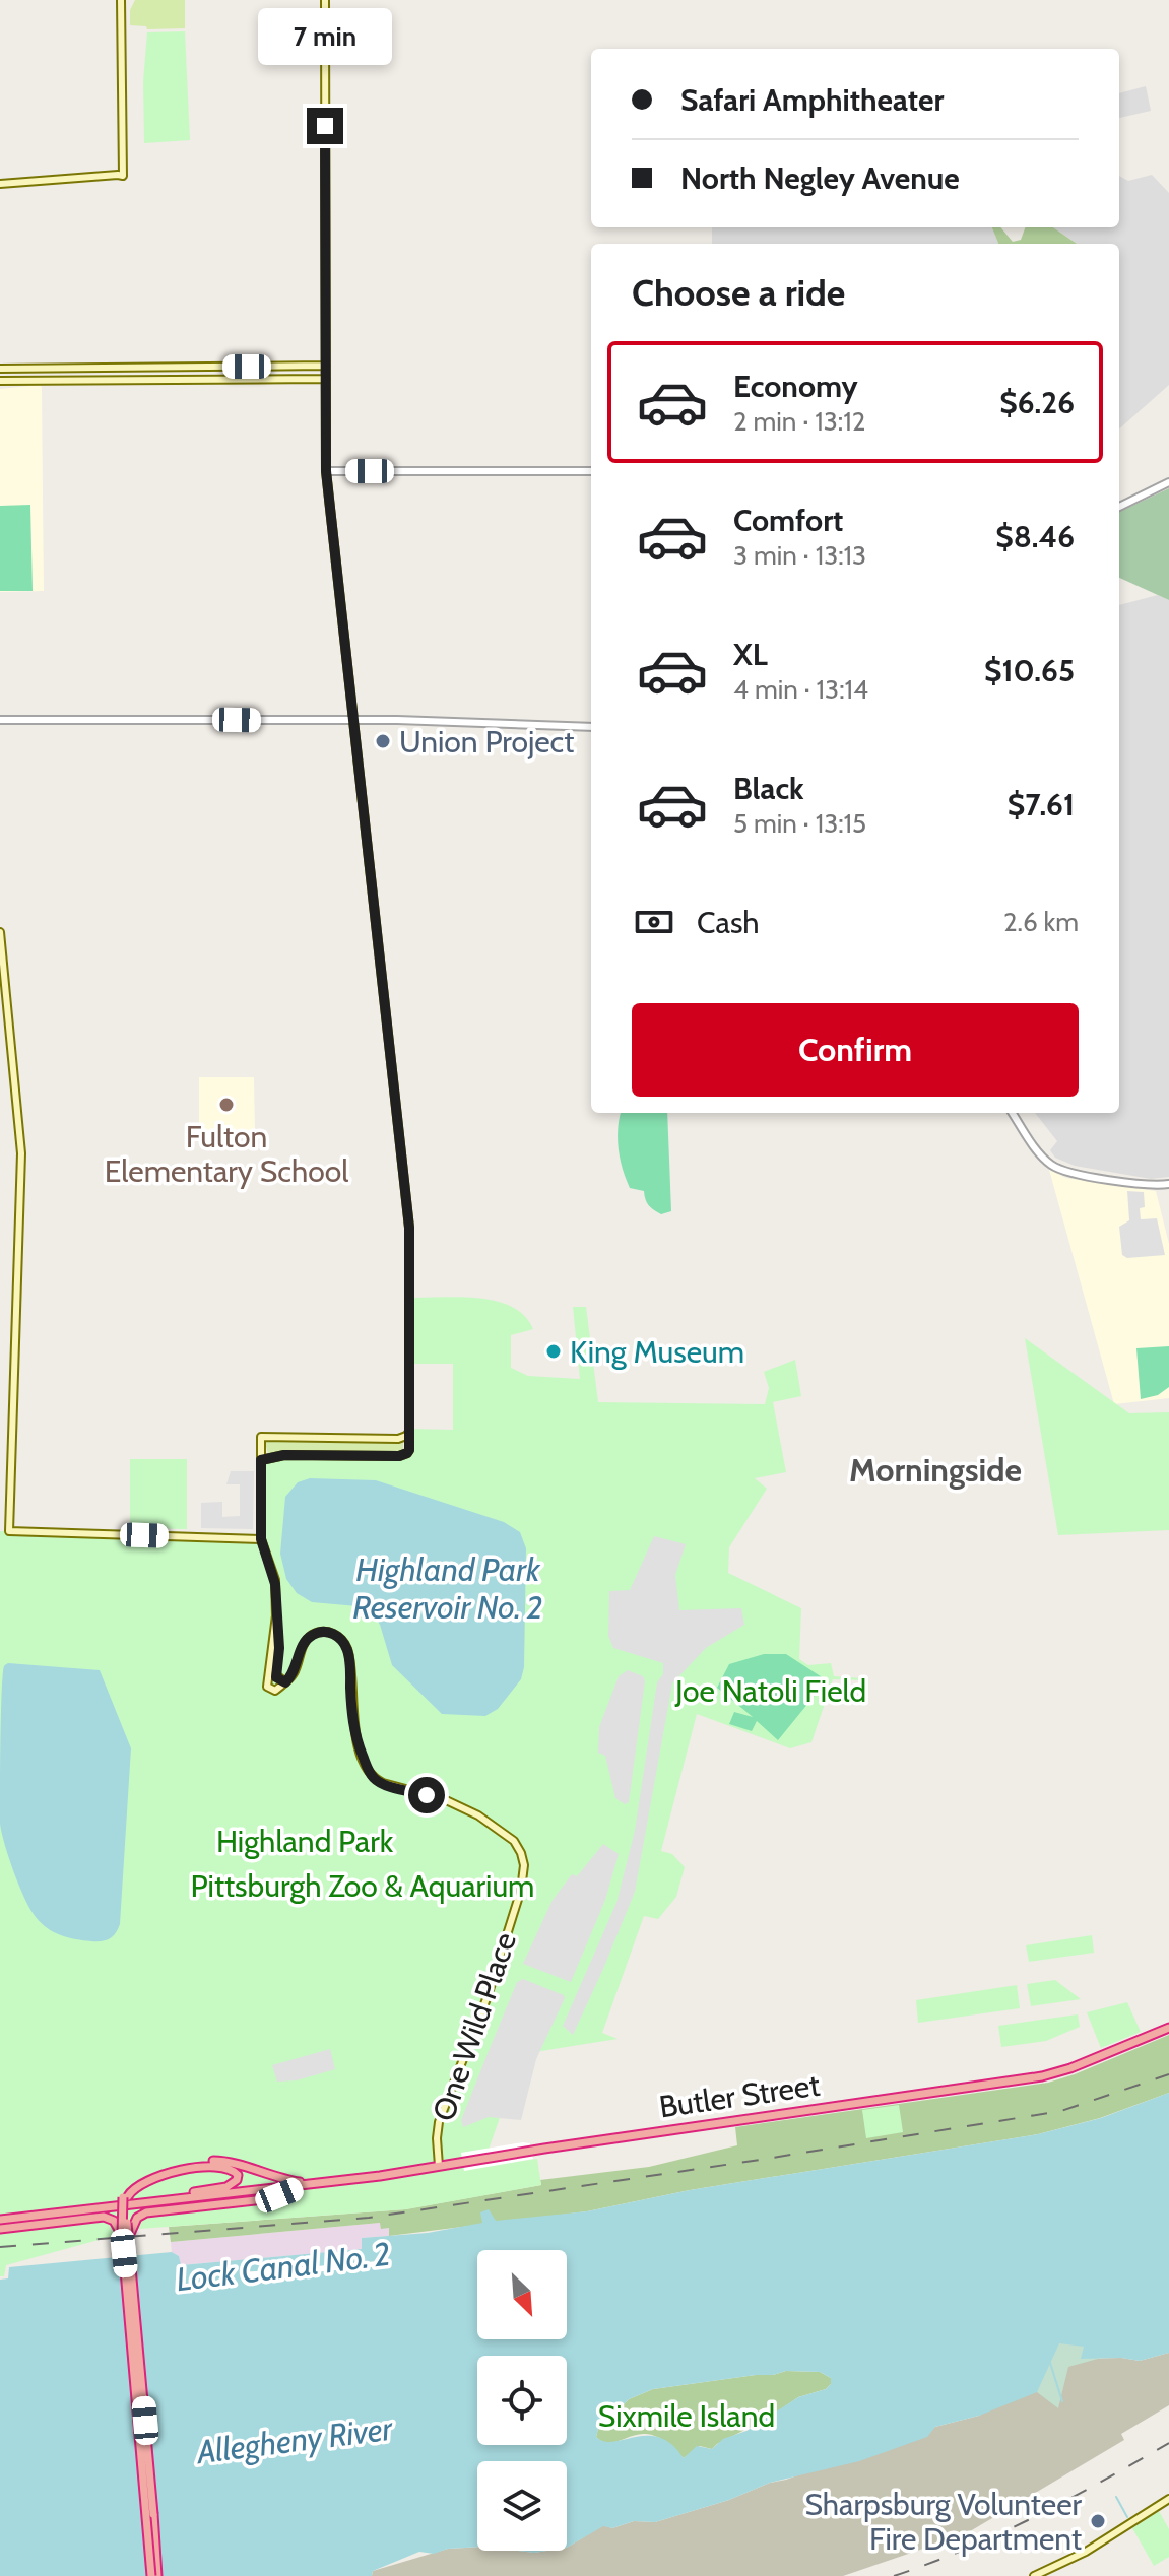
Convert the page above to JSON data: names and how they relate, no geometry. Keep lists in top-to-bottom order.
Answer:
{
  "streets": {
    "highway": ["Butler Street"],
    "main road": ["One Wild Place"]
  },
  "crossings": [
    ["One Wild Place", "Butler Street"]
  ],
  "districts": ["Morningside"],
  "water": ["Highland Park Reservoir No. 2", "Lock Canal No. 2", "Allegheny River"],
  "parks": [
    "Joe Natoli Field",
    "Highland Park",
    "Pittsburgh Zoo & Aquarium",
    "Sixmile Island"
  ],
  "places": [
    "Union Project",
    "Fulton Elementary School",
    "King Museum",
    "Sharpsburg Volunteer Fire Department"
  ],
  "north": "bottom right",
  "page": {
    "bubble": "7 min",
    "banner": ["Safari Amphitheater", "North Negley Avenue"],
    "heading": "Choose a ride",
    "list": [
      {
        "name": "Economy",
        "note": "2 min · 13:12",
        "value": "$6.26"
      },
      {
        "name": "Comfort",
        "note": "3 min · 13:13",
        "value": "$8.46"
      },
      {
        "name": "XL",
        "note": "4 min · 13:14",
        "value": "$10.65"
      },
      {
        "name": "Black",
        "note": "5 min · 13:15",
        "value": "$7.61"
      }
    ],
    "pay": ["Cash", "2.6 km"],
    "buttons": "Confirm"
  }
}
